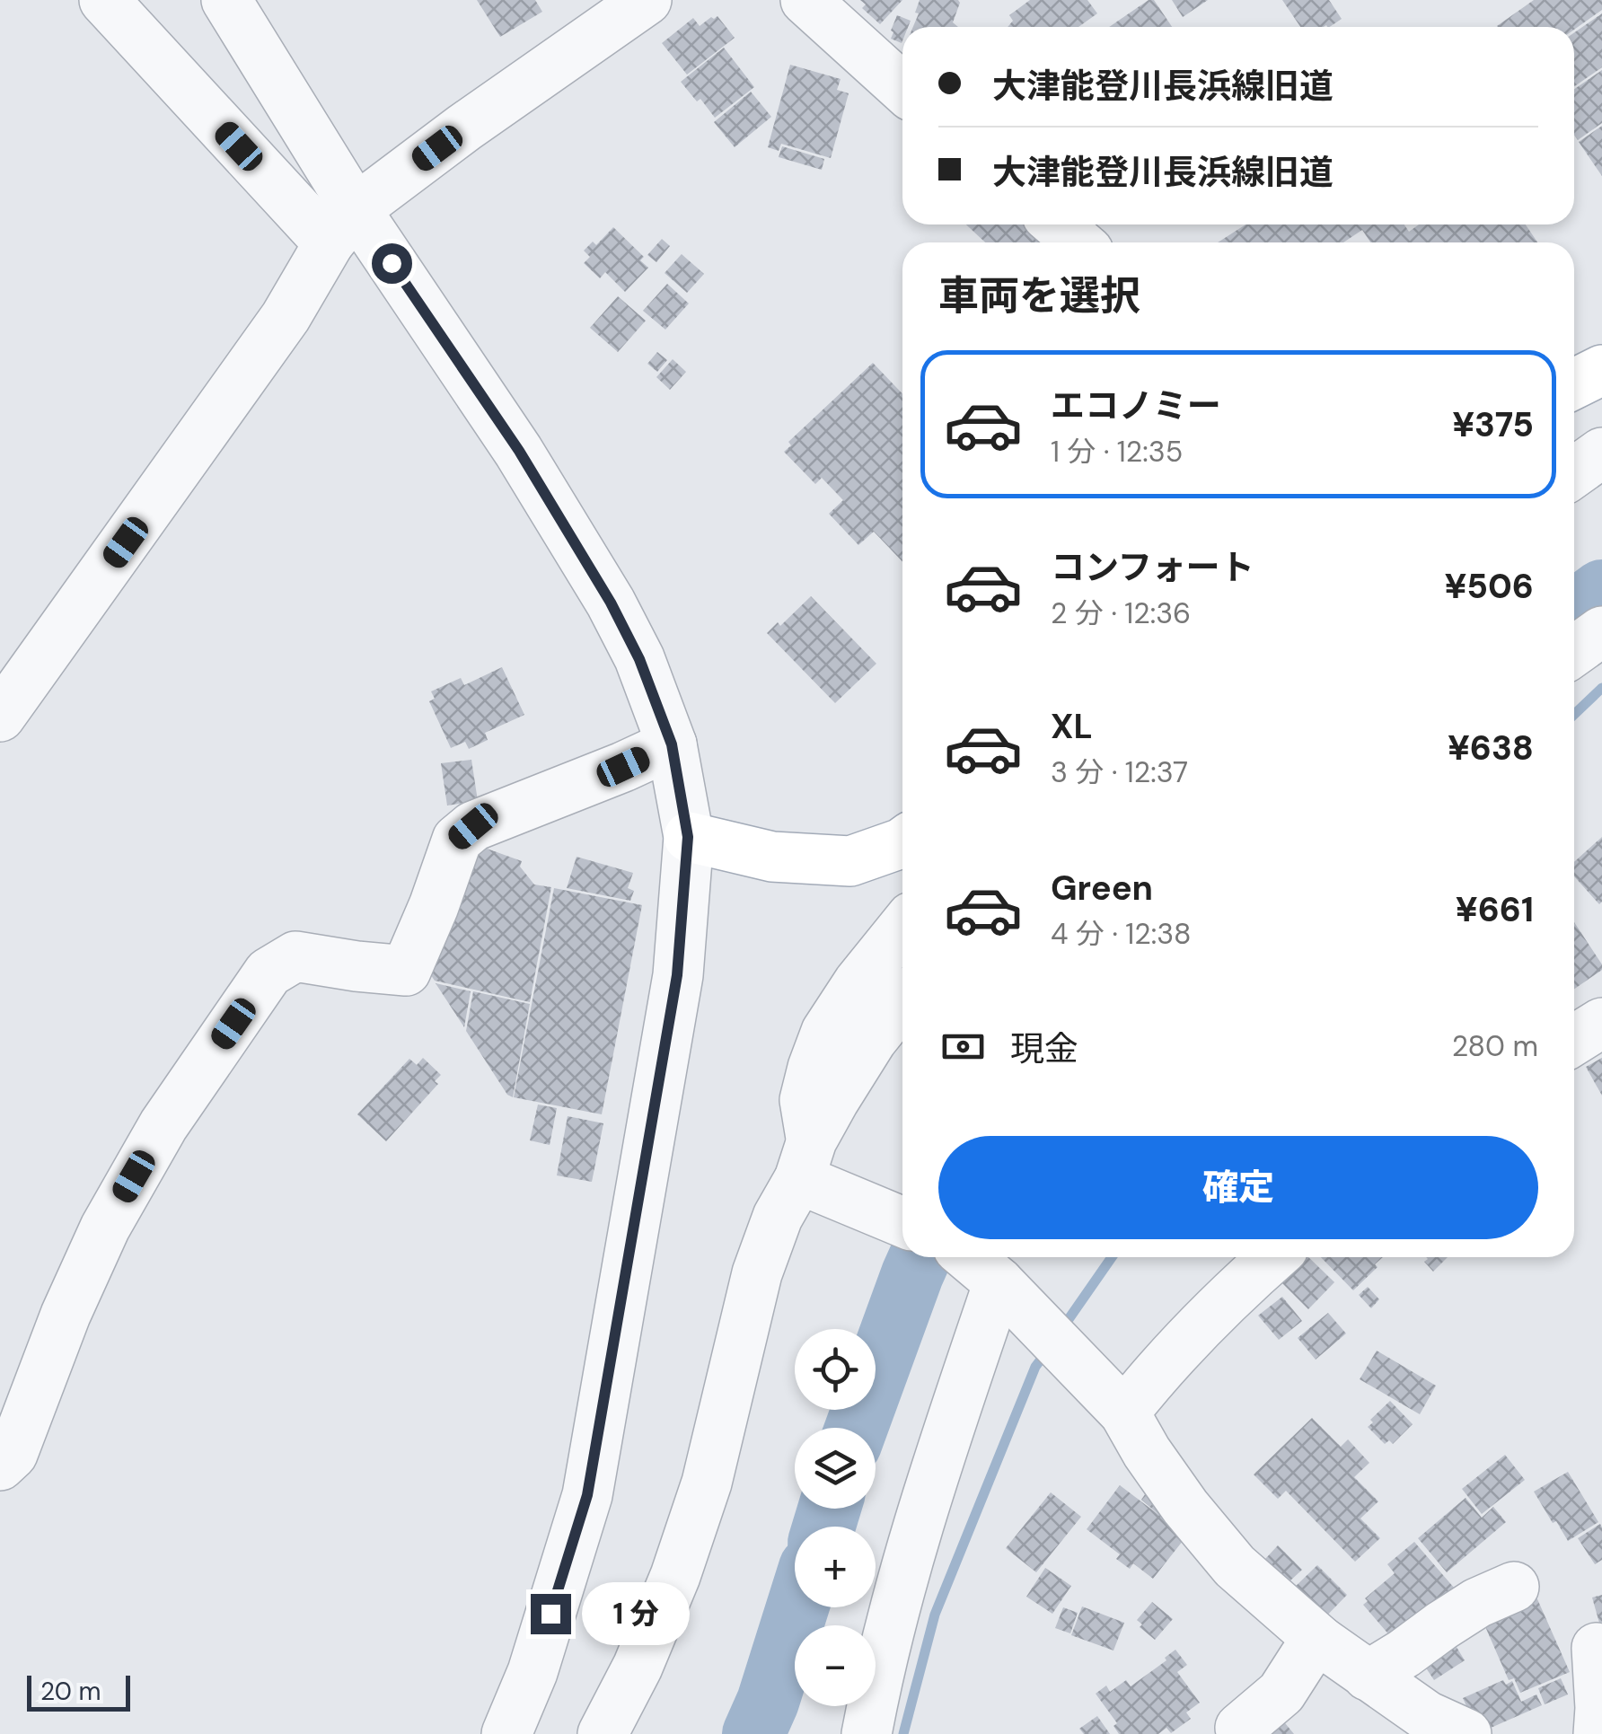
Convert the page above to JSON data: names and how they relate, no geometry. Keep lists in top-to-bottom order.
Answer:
{
  "scale_bar": "20 m",
  "page": {
    "banner": ["大津能登川長浜線旧道", "大津能登川長浜線旧道"],
    "heading": "車両を選択",
    "list": [
      {
        "name": "エコノミー",
        "note": "1 分 · 12:35",
        "value": "¥375"
      },
      {
        "name": "コンフォート",
        "note": "2 分 · 12:36",
        "value": "¥506"
      },
      {
        "name": "XL",
        "note": "3 分 · 12:37",
        "value": "¥638"
      },
      {
        "name": "Green",
        "note": "4 分 · 12:38",
        "value": "¥661"
      }
    ],
    "pay": ["現金", "280 m"],
    "buttons": "確定",
    "map_buttons": ["+", "−"],
    "bubble": "1 分",
    "scale": "20 m"
  }
}
